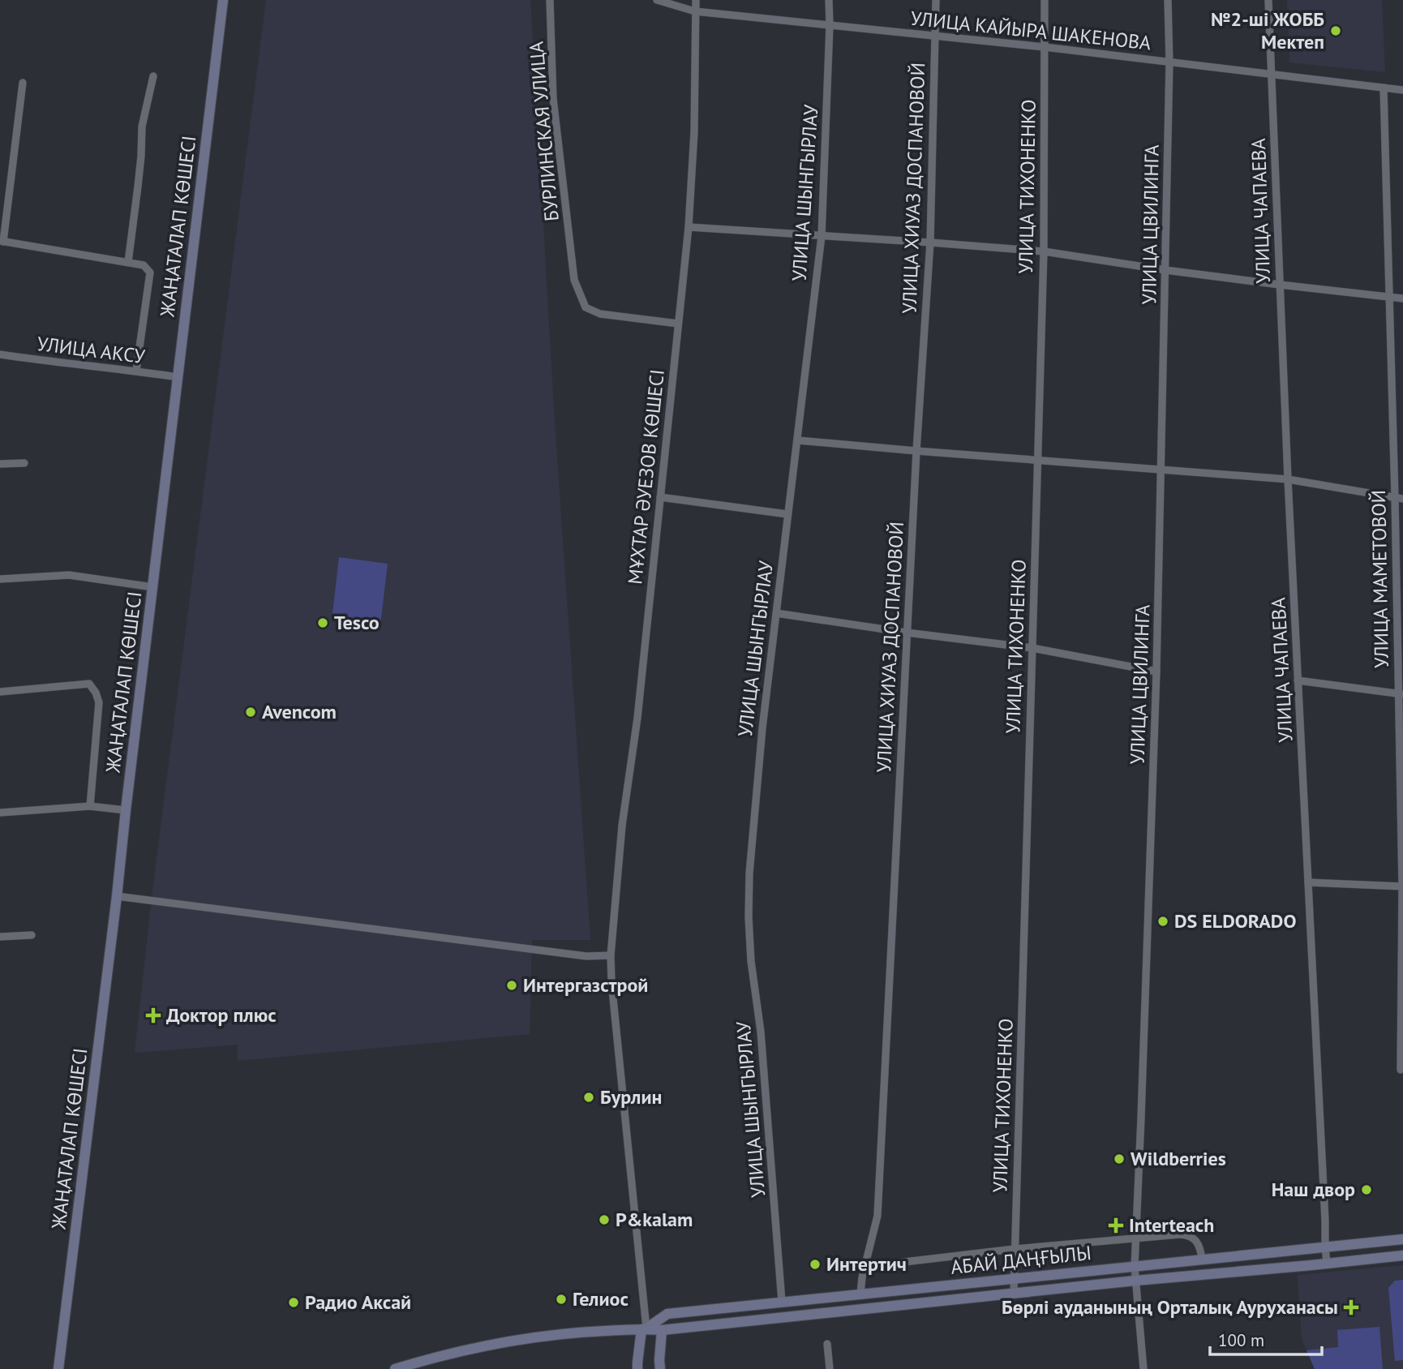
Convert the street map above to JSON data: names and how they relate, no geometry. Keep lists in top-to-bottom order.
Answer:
{
  "streets": {
    "main road": ["ЖАҢАТАЛАП КӨШЕСІ", "АБАЙ ДАҢҒЫЛЫ"],
    "street": [
      "УЛИЦА КАЙЫРА ШАКЕНОВА",
      "БУРЛИНСКАЯ УЛИЦА",
      "УЛИЦА ТИХОНЕНКО",
      "УЛИЦА ХИУАЗ ДОСПАНОВОЙ",
      "УЛИЦА ШЫНГЫРЛАУ",
      "УЛИЦА ЧАПАЕВА",
      "УЛИЦА ЦВИЛИНГА",
      "УЛИЦА АКСУ",
      "МҰХТАР ӘУЕЗОВ КӨШЕСІ",
      "УЛИЦА МАМЕТОВОЙ"
    ]
  },
  "crossings": [
    ["УЛИЦА КАЙЫРА ШАКЕНОВА", "УЛИЦА ТИХОНЕНКО"],
    ["УЛИЦА КАЙЫРА ШАКЕНОВА", "УЛИЦА ХИУАЗ ДОСПАНОВОЙ"],
    ["УЛИЦА КАЙЫРА ШАКЕНОВА", "УЛИЦА ШЫНГЫРЛАУ"],
    ["УЛИЦА КАЙЫРА ШАКЕНОВА", "УЛИЦА ЧАПАЕВА"],
    ["УЛИЦА КАЙЫРА ШАКЕНОВА", "УЛИЦА ЦВИЛИНГА"],
    ["УЛИЦА КАЙЫРА ШАКЕНОВА", "МҰХТАР ӘУЕЗОВ КӨШЕСІ"],
    ["УЛИЦА КАЙЫРА ШАКЕНОВА", "УЛИЦА МАМЕТОВОЙ"],
    ["БУРЛИНСКАЯ УЛИЦА", "МҰХТАР ӘУЕЗОВ КӨШЕСІ"],
    ["УЛИЦА ТИХОНЕНКО", "АБАЙ ДАҢҒЫЛЫ"],
    ["УЛИЦА ХИУАЗ ДОСПАНОВОЙ", "АБАЙ ДАҢҒЫЛЫ"],
    ["УЛИЦА ШЫНГЫРЛАУ", "АБАЙ ДАҢҒЫЛЫ"],
    ["УЛИЦА ЧАПАЕВА", "АБАЙ ДАҢҒЫЛЫ"],
    ["УЛИЦА ЦВИЛИНГА", "АБАЙ ДАҢҒЫЛЫ"],
    ["ЖАҢАТАЛАП КӨШЕСІ", "УЛИЦА АКСУ"],
    ["МҰХТАР ӘУЕЗОВ КӨШЕСІ", "АБАЙ ДАҢҒЫЛЫ"]
  ],
  "places": {
    "other": [
      "№2-ші ЖОББ Мектеп",
      "Tesco",
      "Avencom",
      "DS ELDORADO",
      "Интергазстрой",
      "Бурлин",
      "Wildberries",
      "Наш двор",
      "P&kalam",
      "Интертич",
      "Гелиос",
      "Радио Аксай"
    ],
    "health": ["Доктор плюс", "Interteach", "Бөрлі ауданының Орталық Ауруханасы"]
  },
  "scale_bar": "100 m"
}
